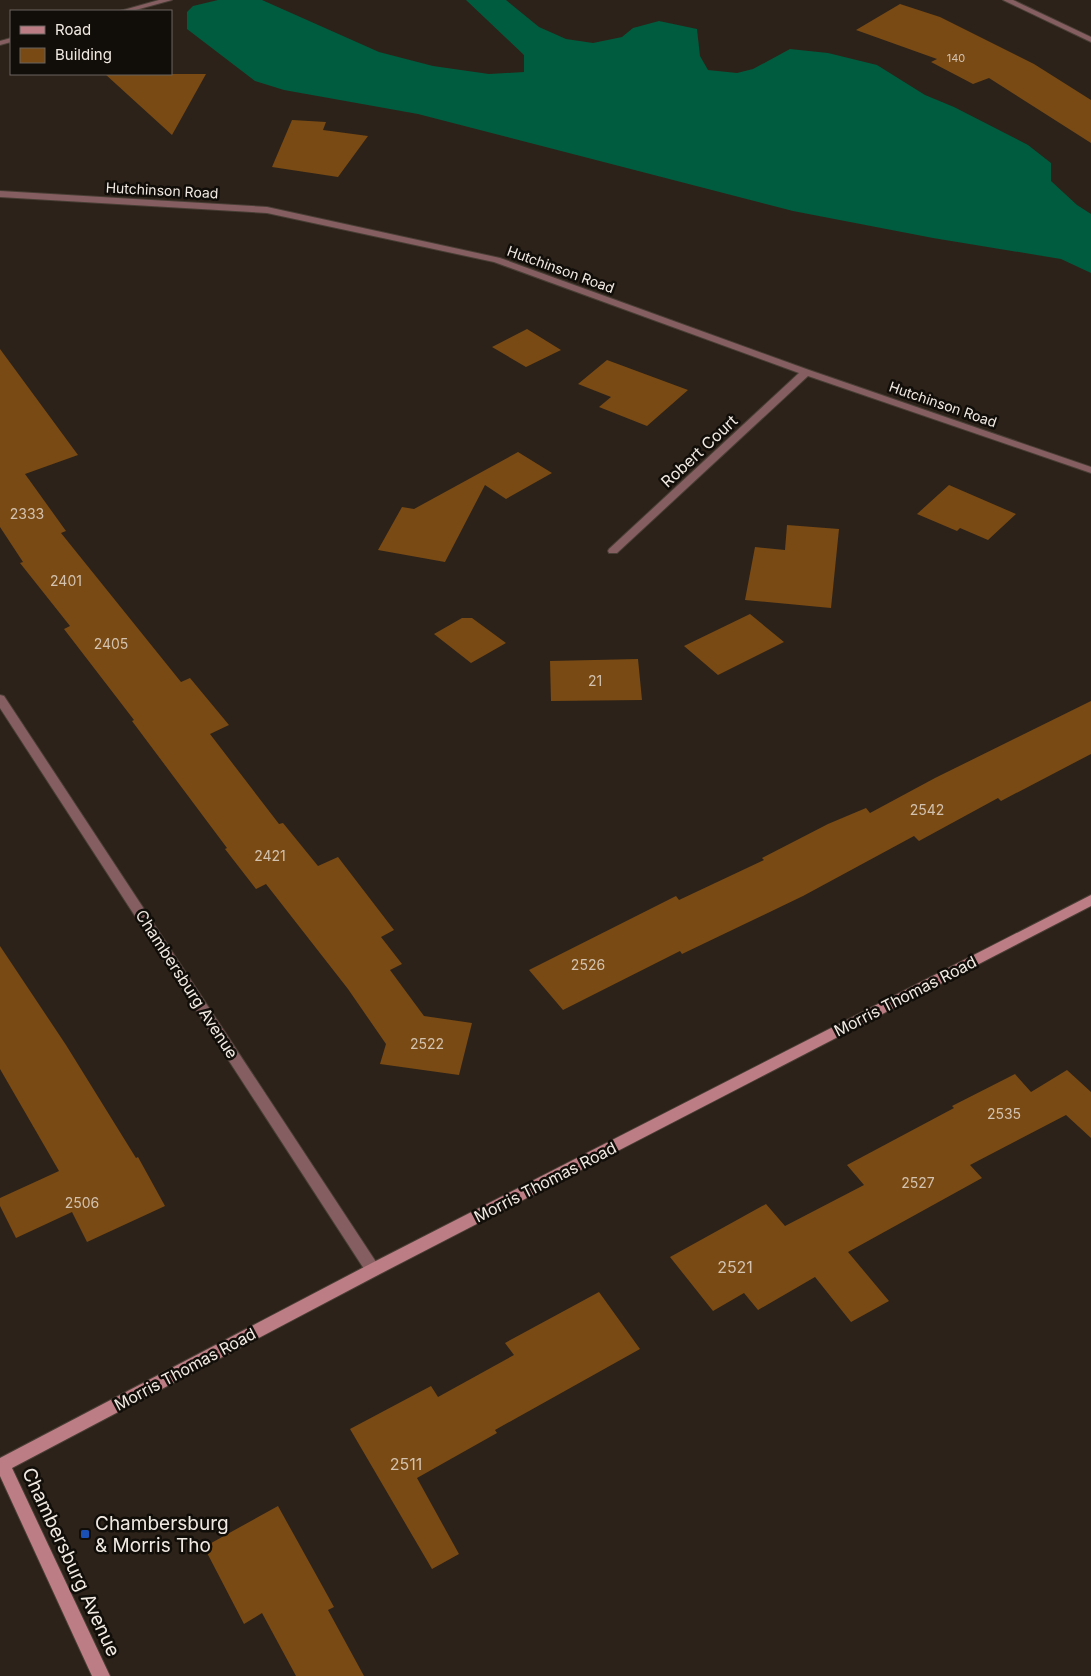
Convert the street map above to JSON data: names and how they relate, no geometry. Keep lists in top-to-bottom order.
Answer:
{
  "streets": {
    "main road": ["Chambersburg Avenue", "Morris Thomas Road"],
    "street": ["Hutchinson Road", "Robert Court"]
  },
  "crossings": [
    ["Hutchinson Road", "Robert Court"],
    ["Chambersburg Avenue", "Morris Thomas Road"]
  ],
  "places": {
    "transit": ["Chambersburg & Morris Tho"]
  },
  "house_numbers": [
    "140",
    "2333",
    "2401",
    "2405",
    "21",
    "2542",
    "2421",
    "2526",
    "2522",
    "2535",
    "2527",
    "2506",
    "2521",
    "2511"
  ],
  "legend": ["Road", "Building"]
}
